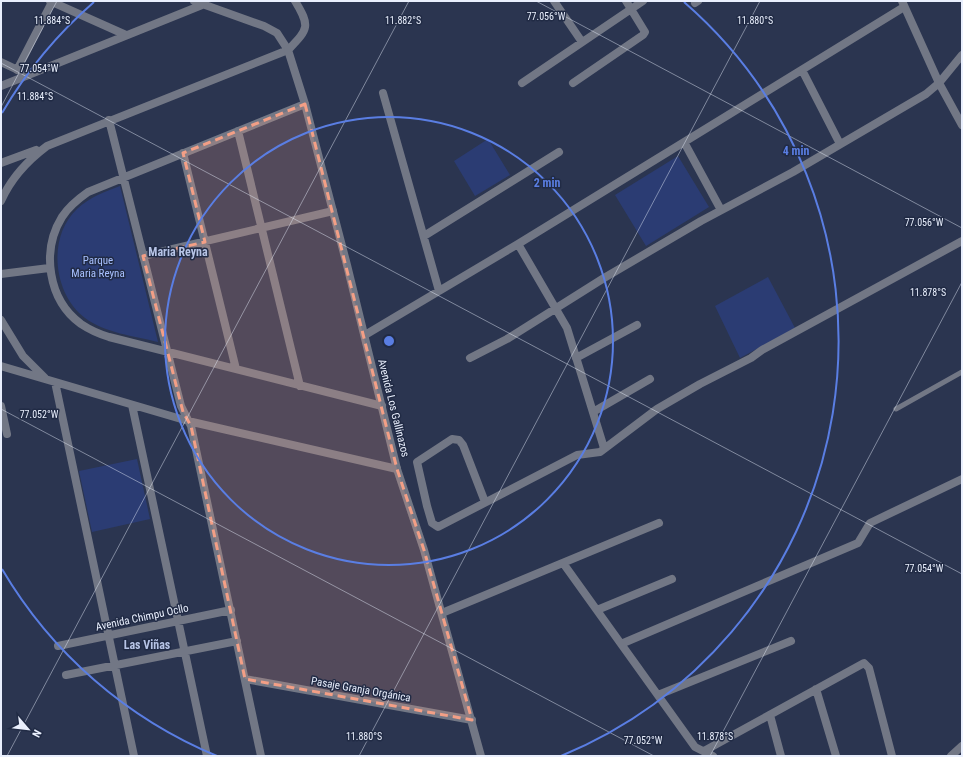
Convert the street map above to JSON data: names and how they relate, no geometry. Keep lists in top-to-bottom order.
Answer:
{
  "streets": {
    "street": ["Avenida Los Gallinazos", "Avenida Chimpu Ocllo", "Pasaje Granja Orgánica"]
  },
  "crossings": [
    ["Avenida Los Gallinazos", "Pasaje Granja Orgánica"]
  ],
  "districts": ["Maria Reyna", "Las Viñas"],
  "parks": ["Parque Maria Reyna"],
  "north": "bottom right",
  "coordinates": [
    "77.056°W",
    "11.884°S",
    "11.882°S",
    "11.880°S",
    "77.054°W",
    "11.878°S",
    "77.052°W"
  ],
  "rings": ["4 min", "2 min"]
}
